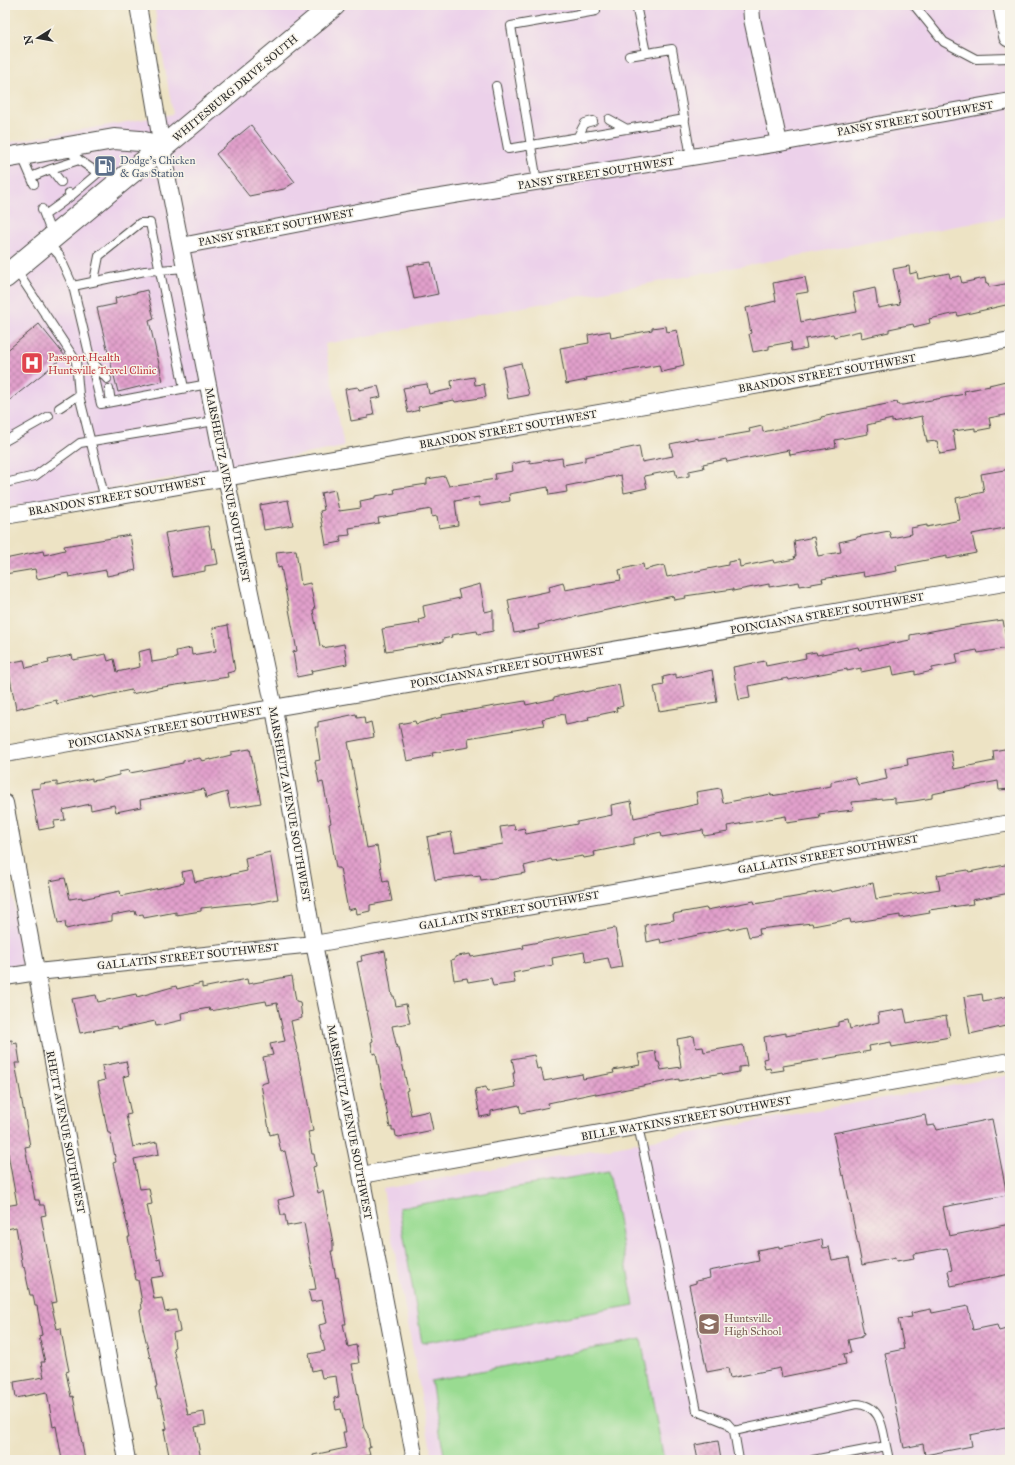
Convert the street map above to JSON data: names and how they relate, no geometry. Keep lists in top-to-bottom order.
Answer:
{
  "streets": {
    "main road": ["WHITESBURG DRIVE SOUTH"],
    "street": [
      "PANSY STREET SOUTHWEST",
      "BRANDON STREET SOUTHWEST",
      "MARSHEUTZ AVENUE SOUTHWEST",
      "POINCIANNA STREET SOUTHWEST",
      "GALLATIN STREET SOUTHWEST",
      "BILLE WATKINS STREET SOUTHWEST",
      "RHETT AVENUE SOUTHWEST"
    ]
  },
  "crossings": [
    ["WHITESBURG DRIVE SOUTH", "MARSHEUTZ AVENUE SOUTHWEST"],
    ["PANSY STREET SOUTHWEST", "MARSHEUTZ AVENUE SOUTHWEST"],
    ["BRANDON STREET SOUTHWEST", "MARSHEUTZ AVENUE SOUTHWEST"],
    ["MARSHEUTZ AVENUE SOUTHWEST", "POINCIANNA STREET SOUTHWEST"],
    ["MARSHEUTZ AVENUE SOUTHWEST", "GALLATIN STREET SOUTHWEST"],
    ["MARSHEUTZ AVENUE SOUTHWEST", "BILLE WATKINS STREET SOUTHWEST"],
    ["GALLATIN STREET SOUTHWEST", "RHETT AVENUE SOUTHWEST"]
  ],
  "places": {
    "fuel station": ["Dodge's Chicken & Gas Station"],
    "hospital": ["Passport Health Huntsville Travel Clinic"],
    "school or university": ["Huntsville High School"]
  },
  "north": "left"
}
